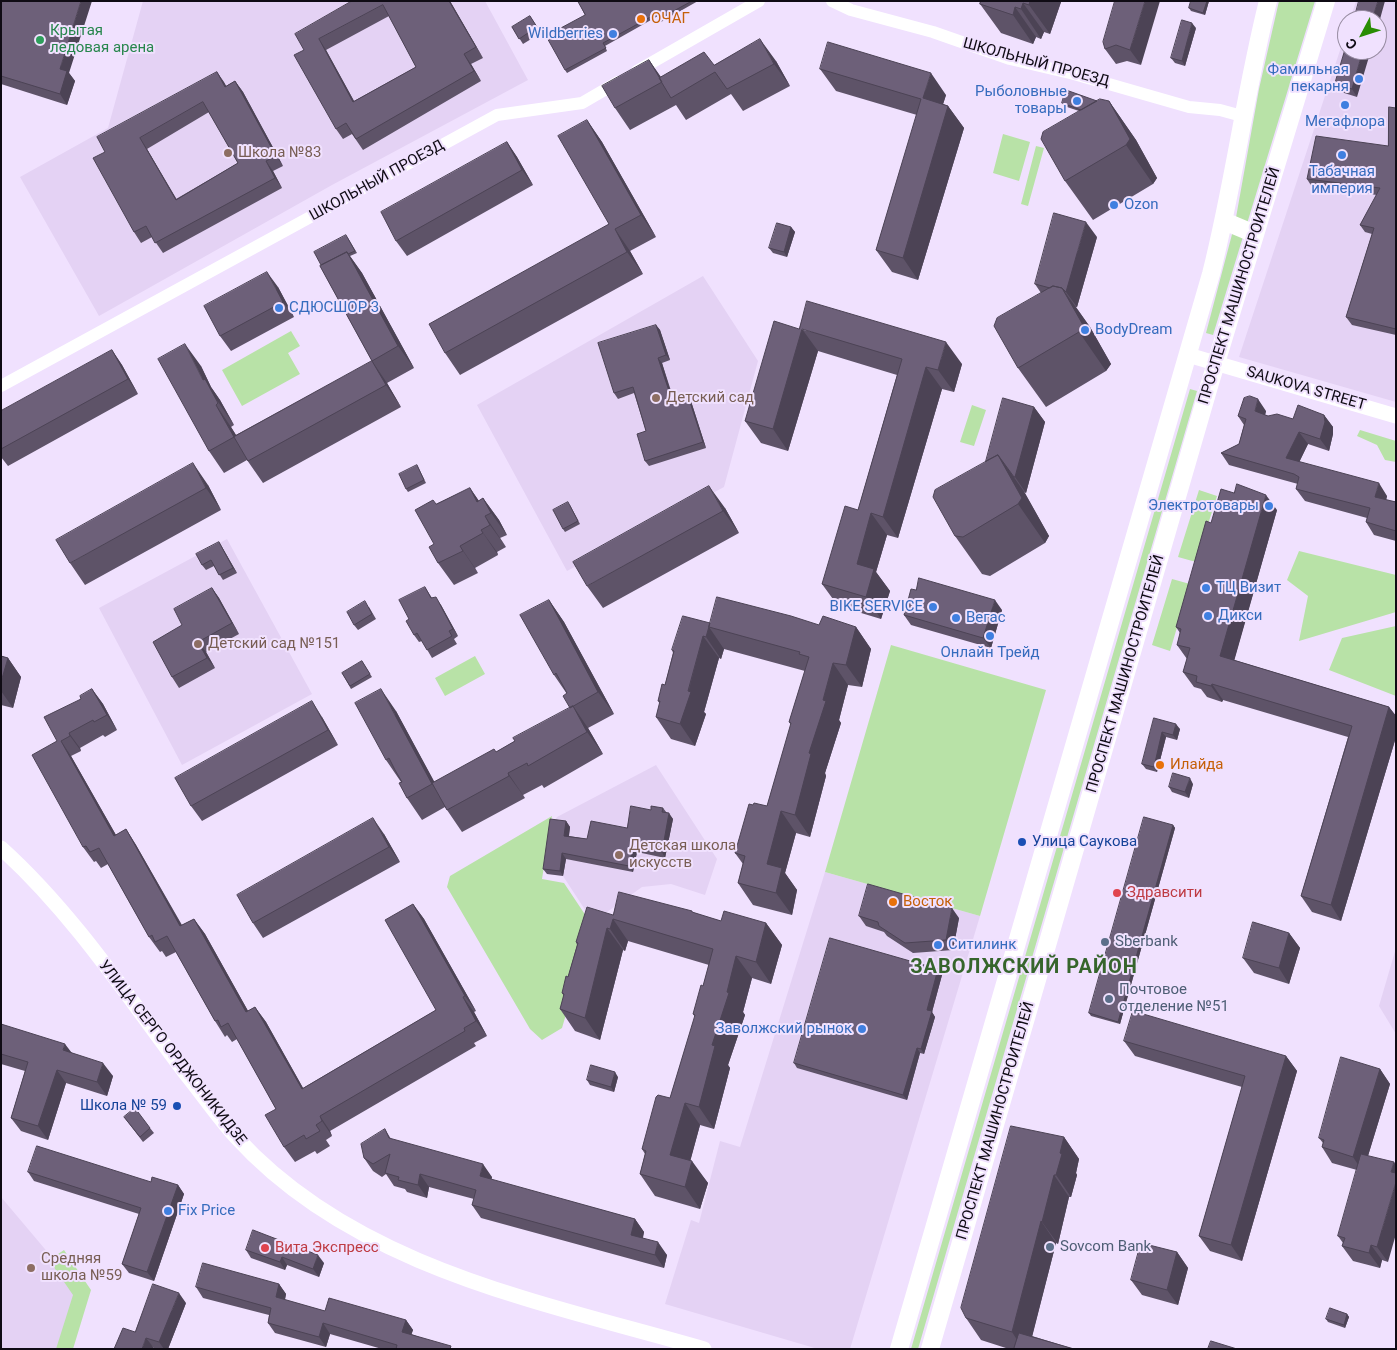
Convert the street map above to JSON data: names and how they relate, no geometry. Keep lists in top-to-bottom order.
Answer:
{
  "streets": {
    "main road": ["ПРОСПЕКТ МАШИНОСТРОИТЕЛЕЙ"],
    "street": ["ШКОЛЬНЫЙ ПРОЕЗД", "SAUKOVA STREET", "УЛИЦА СЕРГО ОРДЖОНИКИДЗЕ"]
  },
  "crossings": [
    ["ШКОЛЬНЫЙ ПРОЕЗД", "ПРОСПЕКТ МАШИНОСТРОИТЕЛЕЙ"],
    ["ПРОСПЕКТ МАШИНОСТРОИТЕЛЕЙ", "SAUKOVA STREET"]
  ],
  "districts": ["ЗАВОЛЖСКИЙ РАЙОН"],
  "places": [
    "ОЧАГ",
    "Wildberries",
    "Крытая ледовая арена",
    "Фамильная пекарня",
    "Рыболовные товары",
    "Мегафлора",
    "Школа №83",
    "Табачная империя",
    "Ozon",
    "СДЮСШОР 3",
    "BodyDream",
    "Детский сад",
    "Электротовары",
    "ТЦ Визит",
    "BIKE SERVICE",
    "Дикси",
    "Вегас",
    "Онлайн Трейд",
    "Детский сад №151",
    "Илайда",
    "Улица Саукова",
    "Детская школа искусств",
    "Здравсити",
    "Восток",
    "Sberbank",
    "Ситилинк",
    "Почтовое отделение №51",
    "Заволжский рынок",
    "Школа № 59",
    "Fix Price",
    "Sovcom Bank",
    "Вита Экспресс",
    "Средняя школа №59"
  ],
  "north": "bottom left"
}
